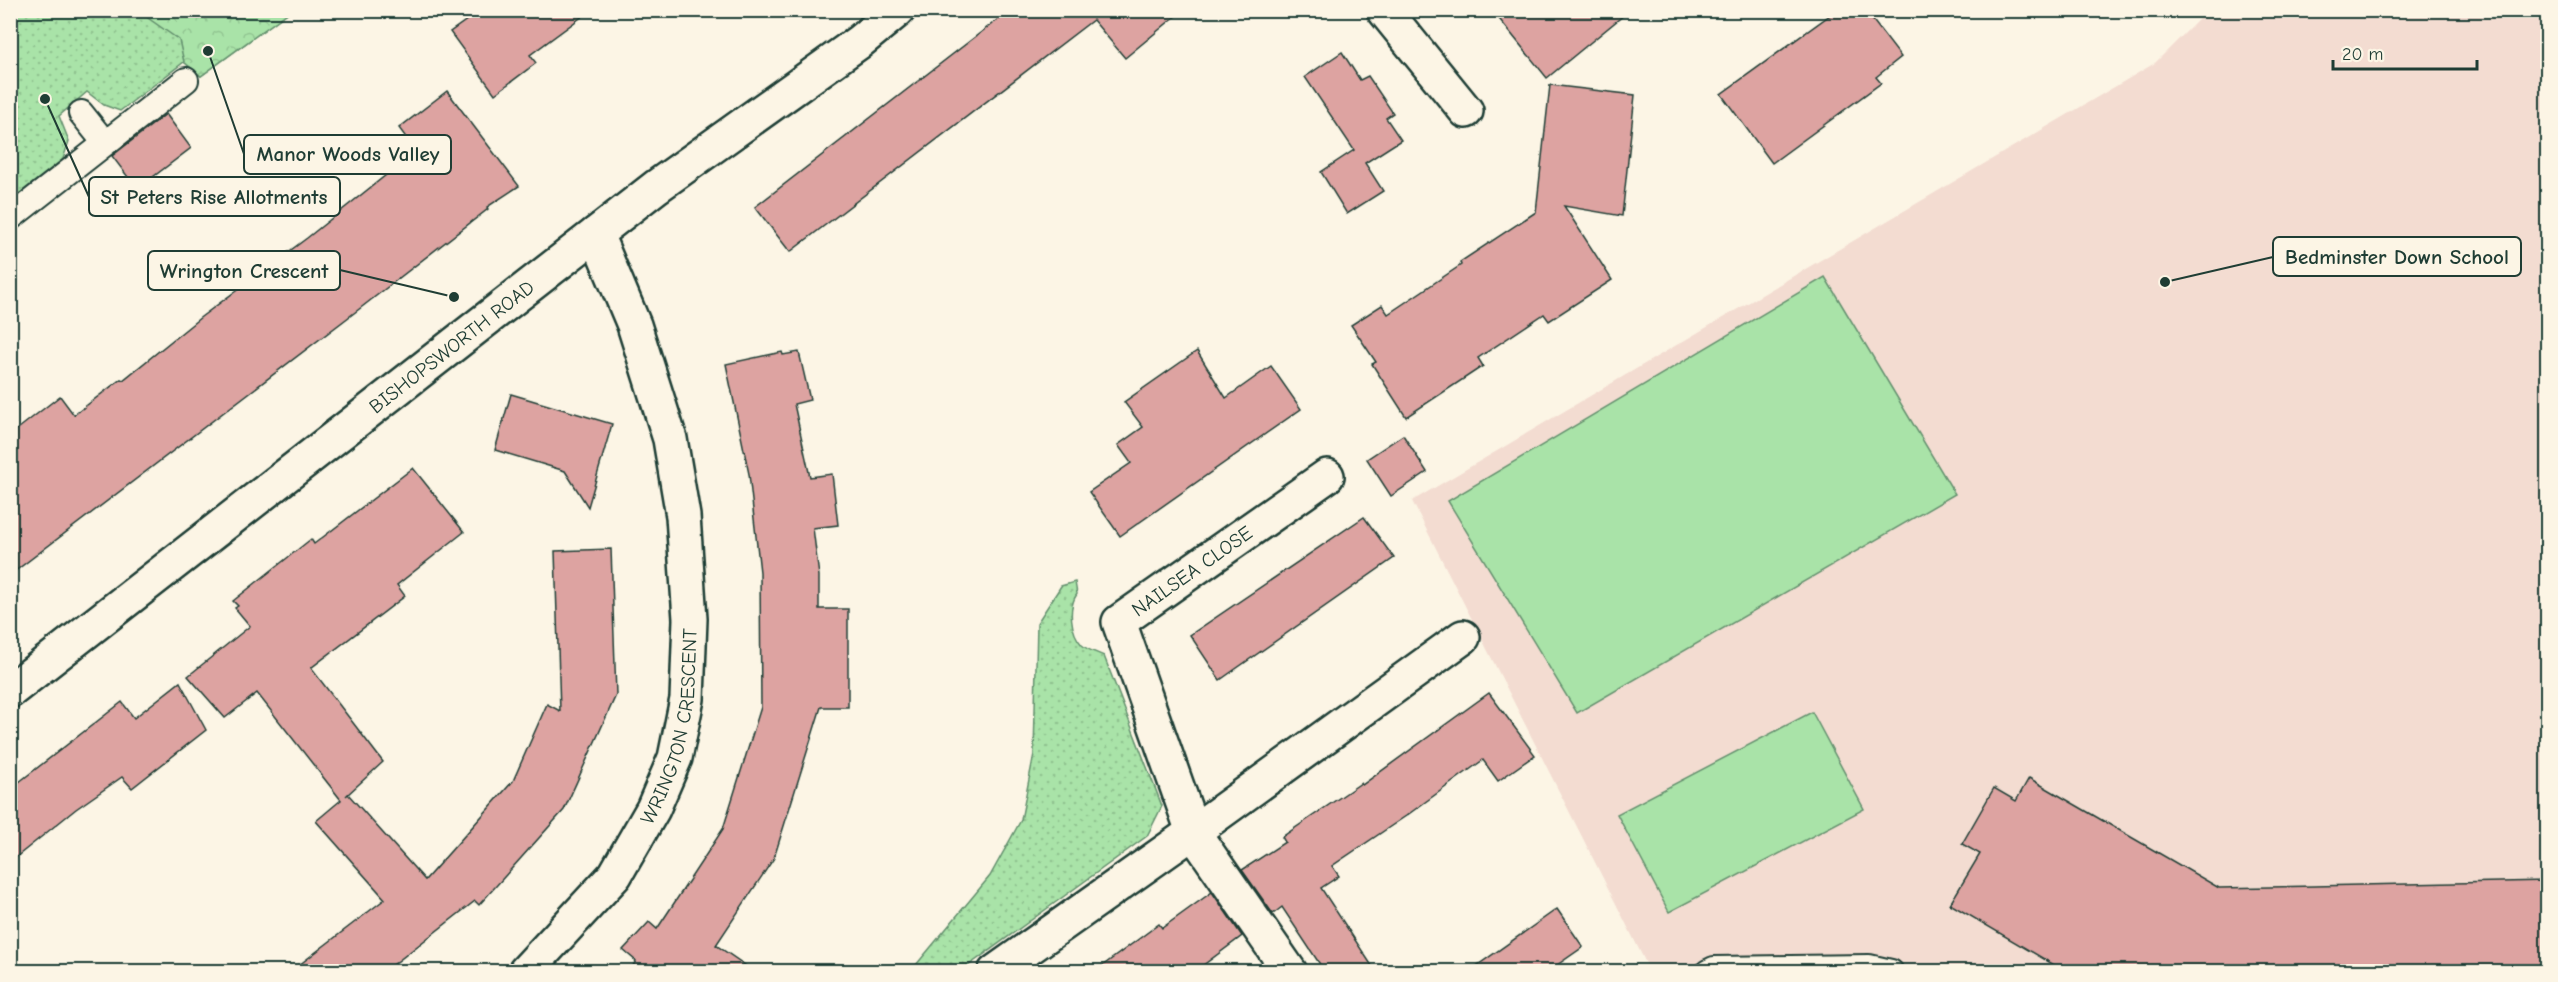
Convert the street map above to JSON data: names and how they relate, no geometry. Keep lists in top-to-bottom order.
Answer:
{
  "streets": {
    "street": ["BISHOPSWORTH ROAD", "NAILSEA CLOSE", "WRINGTON CRESCENT"]
  },
  "crossings": [
    ["BISHOPSWORTH ROAD", "WRINGTON CRESCENT"]
  ],
  "places": [
    "Manor Woods Valley",
    "St Peters Rise Allotments",
    "Bedminster Down School",
    "Wrington Crescent"
  ],
  "scale_bar": "20 m"
}
